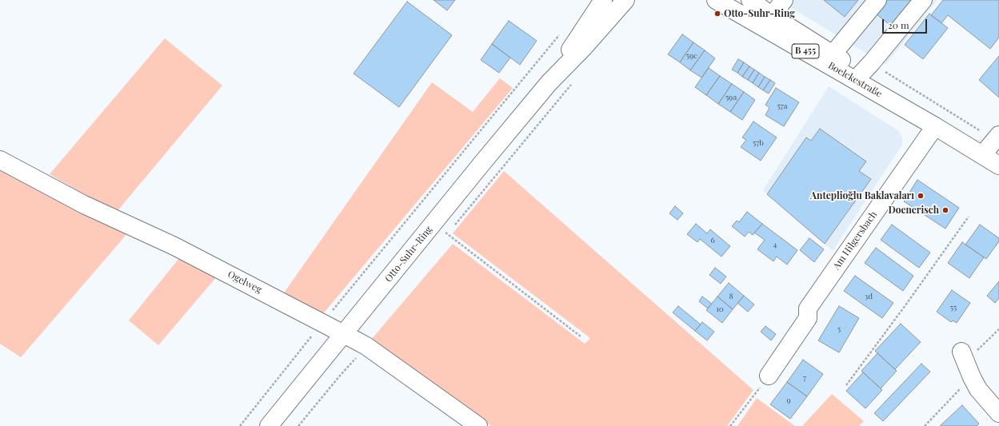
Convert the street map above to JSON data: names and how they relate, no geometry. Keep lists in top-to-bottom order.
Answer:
{
  "streets": {
    "street": [
      "B 455",
      "Boelckestraße",
      "Am Hilgersbach",
      "Otto-Suhr-Ring",
      "Ogelweg"
    ]
  },
  "crossings": [
    ["Boelckestraße", "Am Hilgersbach"],
    ["Otto-Suhr-Ring", "Ogelweg"]
  ],
  "places": ["Otto-Suhr-Ring", "Anteplioğlu Baklavaları", "Doenerisch"],
  "house_numbers": [
    "59e",
    "59a",
    "57a",
    "57b",
    "6",
    "4",
    "8",
    "3d",
    "55",
    "10",
    "5",
    "7",
    "9"
  ],
  "scale_bar": "20 m"
}
